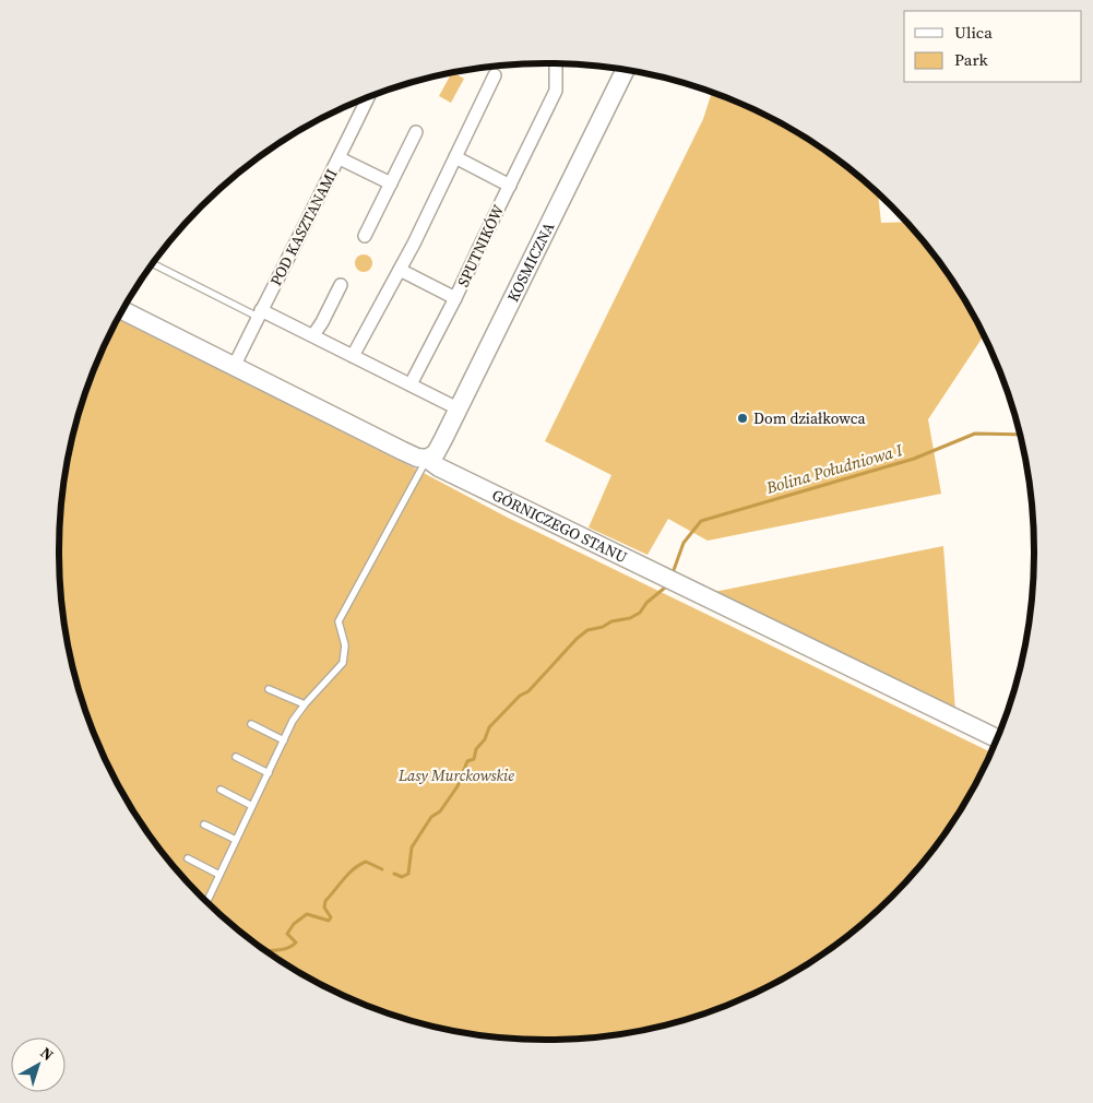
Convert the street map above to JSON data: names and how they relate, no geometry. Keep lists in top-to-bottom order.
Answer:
{
  "streets": {
    "street": [
      "POD KASZTANAMI",
      "SPUTNIKÓW",
      "KOSMICZNA",
      "GÓRNICZEGO STANU"
    ]
  },
  "crossings": [
    ["POD KASZTANAMI", "GÓRNICZEGO STANU"],
    ["KOSMICZNA", "GÓRNICZEGO STANU"]
  ],
  "water": ["Bolina Południowa I"],
  "parks": ["Lasy Murckowskie"],
  "places": ["Dom działkowca"],
  "legend": ["Ulica", "Park"],
  "north": "top right"
}
